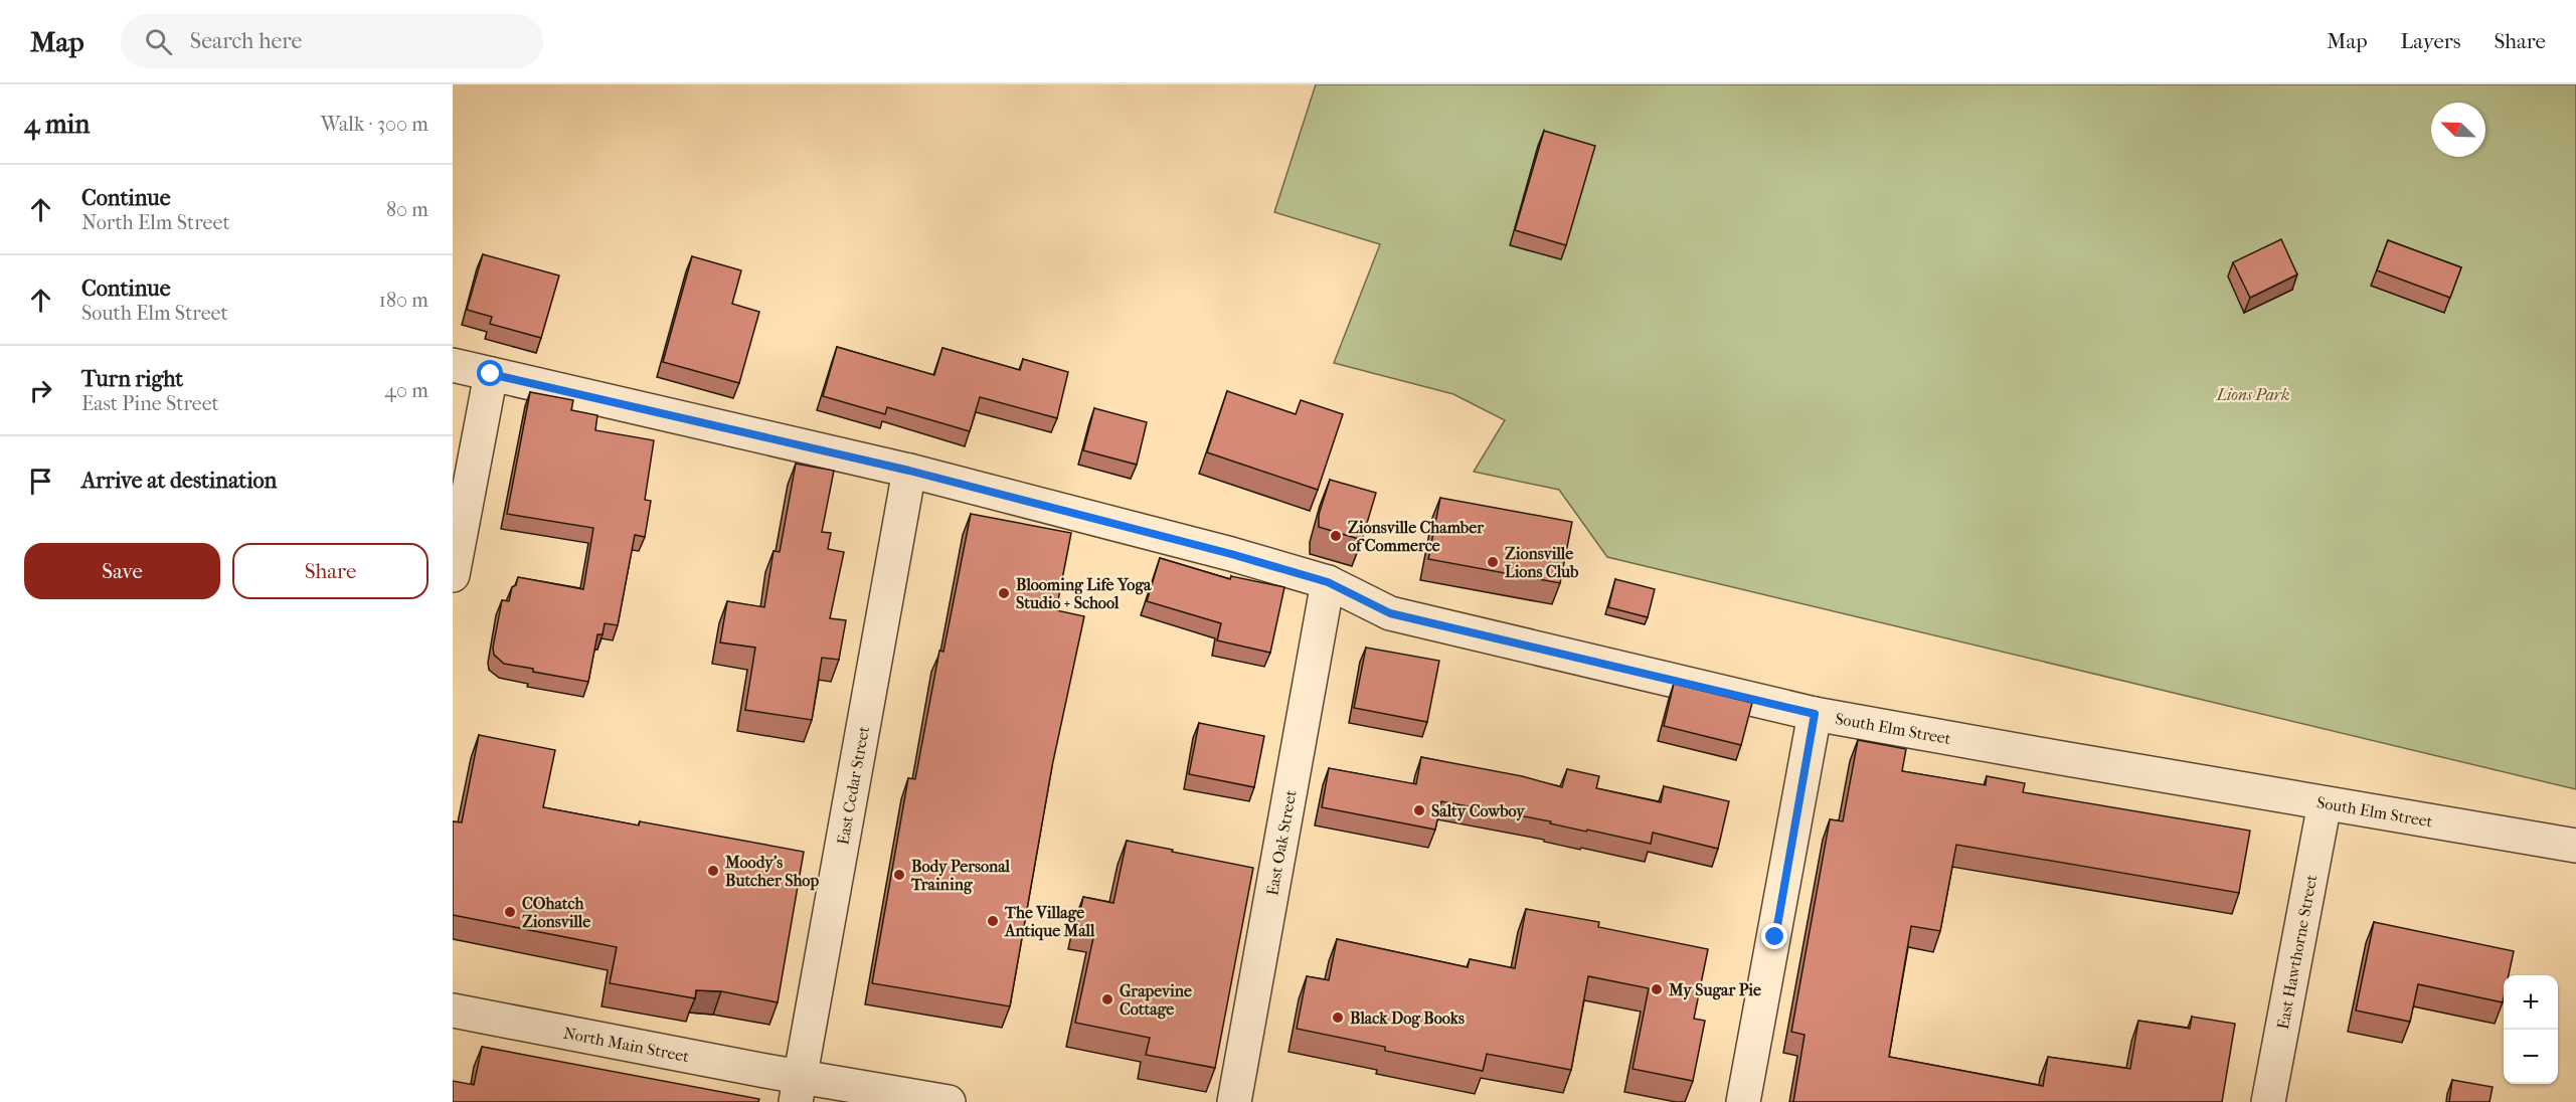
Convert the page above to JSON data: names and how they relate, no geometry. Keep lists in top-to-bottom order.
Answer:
{
  "streets": {
    "street": [
      "South Elm Street",
      "East Cedar Street",
      "East Oak Street",
      "East Hawthorne Street",
      "North Main Street"
    ]
  },
  "crossings": [
    ["South Elm Street", "East Cedar Street"],
    ["South Elm Street", "East Oak Street"],
    ["South Elm Street", "East Hawthorne Street"],
    ["East Cedar Street", "North Main Street"]
  ],
  "parks": ["Lions Park"],
  "places": [
    "Zionsville Chamber of Commerce",
    "Zionsville Lions Club",
    "Blooming Life Yoga Studio + School",
    "Salty Cowboy",
    "Moody's Butcher Shop",
    "Body Personal Training",
    "COhatch Zionsville",
    "The Village Antique Mall",
    "My Sugar Pie",
    "Grapevine Cottage",
    "Black Dog Books"
  ],
  "north": "top left",
  "page": {
    "header": "Map",
    "search": "Search here",
    "nav": ["Map", "Layers", "Share"],
    "heading": ["4 min", "Walk · 300 m"],
    "list": [
      ["Continue", "North Elm Street", "80 m"],
      ["Continue", "South Elm Street", "180 m"],
      ["Turn right", "East Pine Street", "40 m"],
      "Arrive at destination"
    ],
    "buttons": ["Save", "Share"],
    "map_buttons": ["+", "−"]
  }
}
